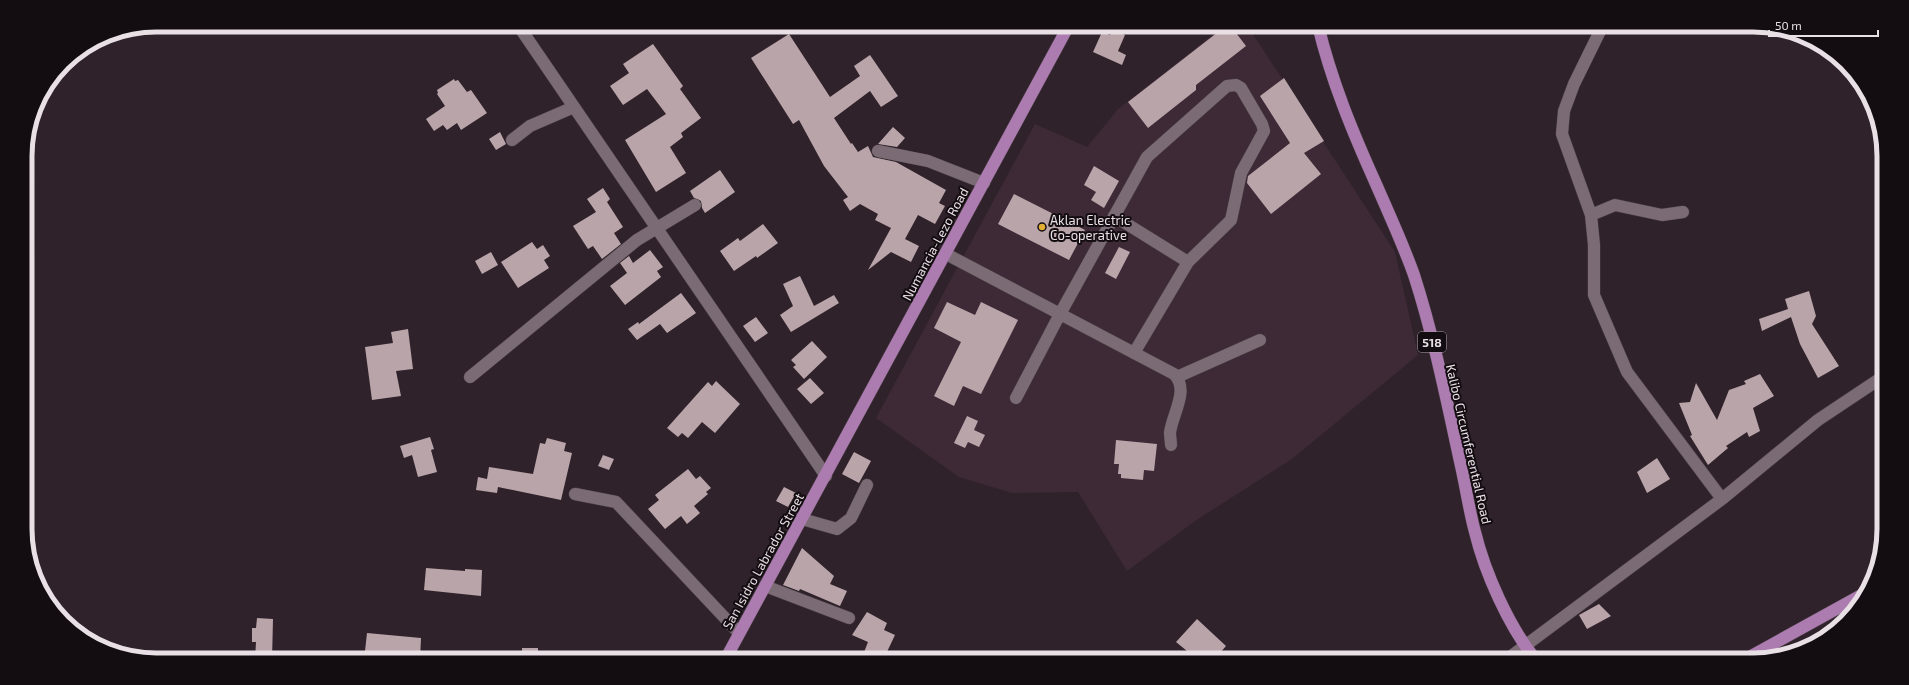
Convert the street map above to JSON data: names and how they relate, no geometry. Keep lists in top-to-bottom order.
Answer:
{
  "streets": {
    "main road": [
      "Numancia-Lezo Road",
      "518",
      "Kalibo Circumferential Road",
      "San Isidro Labrador Street"
    ]
  },
  "crossings": [
    ["Numancia-Lezo Road", "San Isidro Labrador Street"]
  ],
  "places": ["Aklan Electric Co-operative"],
  "scale_bar": "50 m"
}
